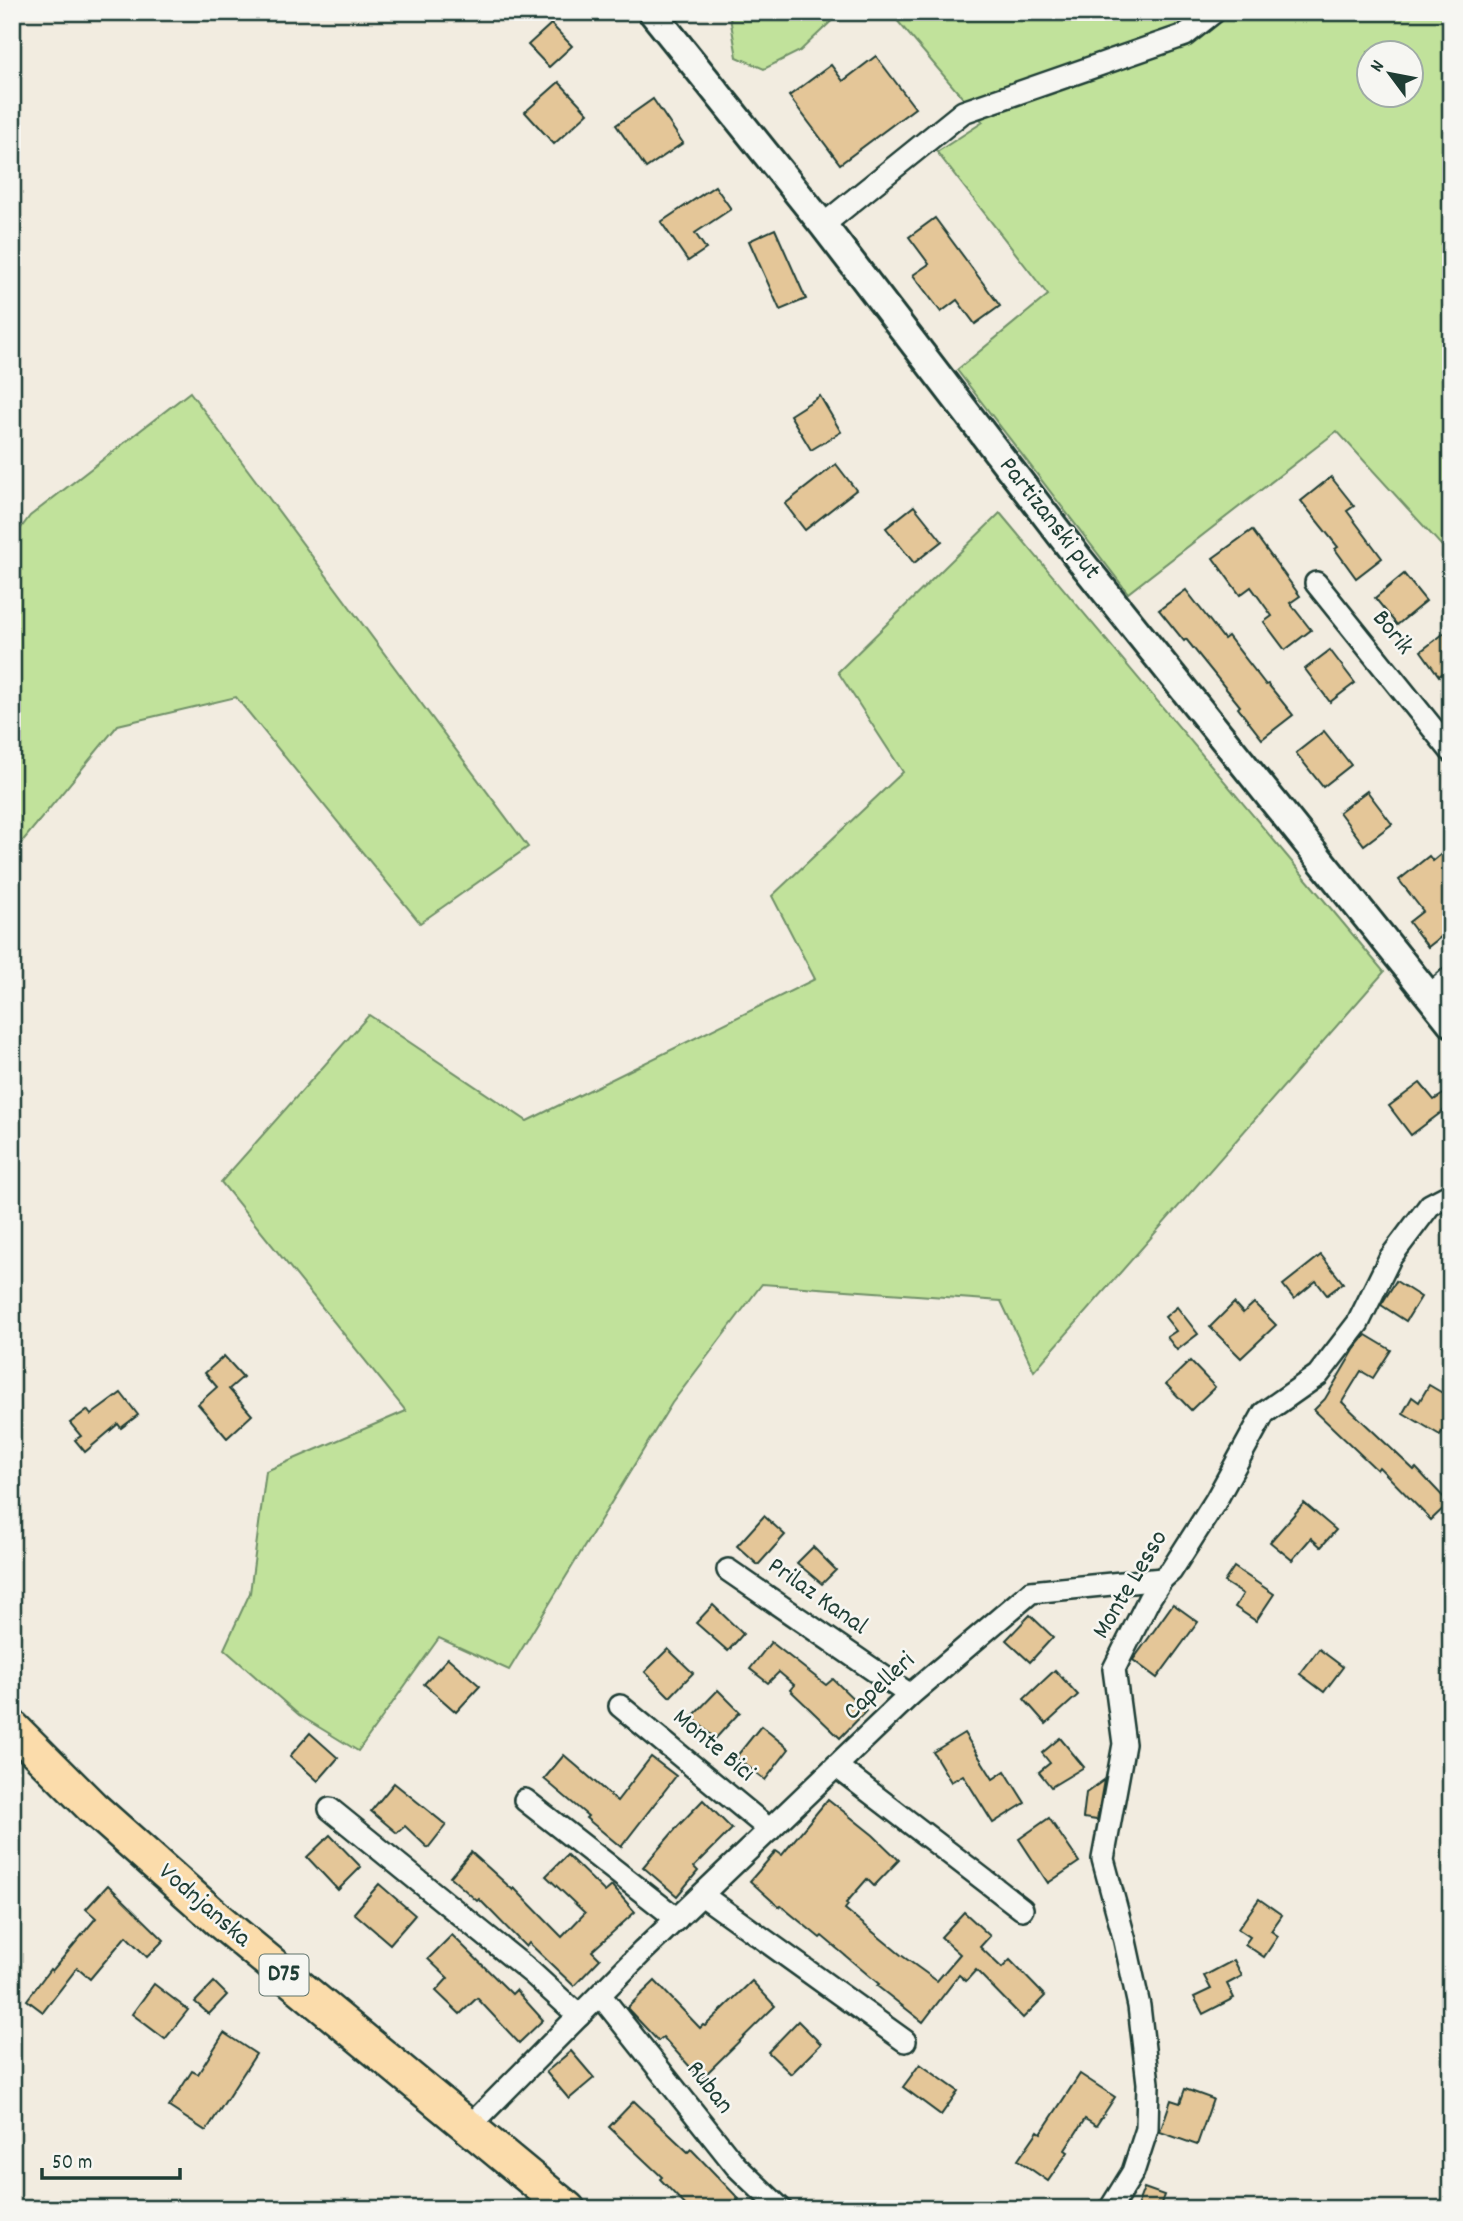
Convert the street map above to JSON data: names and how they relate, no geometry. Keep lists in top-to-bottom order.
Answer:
{
  "streets": {
    "main road": ["Vodnjanska", "D75"],
    "street": [
      "Partizanski put",
      "Borik",
      "Monte Lesso",
      "Prilaz Kanal",
      "Capelleri",
      "Monte Bici",
      "Ruban"
    ]
  },
  "crossings": [
    ["Monte Lesso", "Capelleri"],
    ["Prilaz Kanal", "Capelleri"],
    ["Capelleri", "Monte Bici"],
    ["Capelleri", "Vodnjanska"],
    ["Capelleri", "Ruban"]
  ],
  "scale_bar": "50 m",
  "north": "top left"
}
